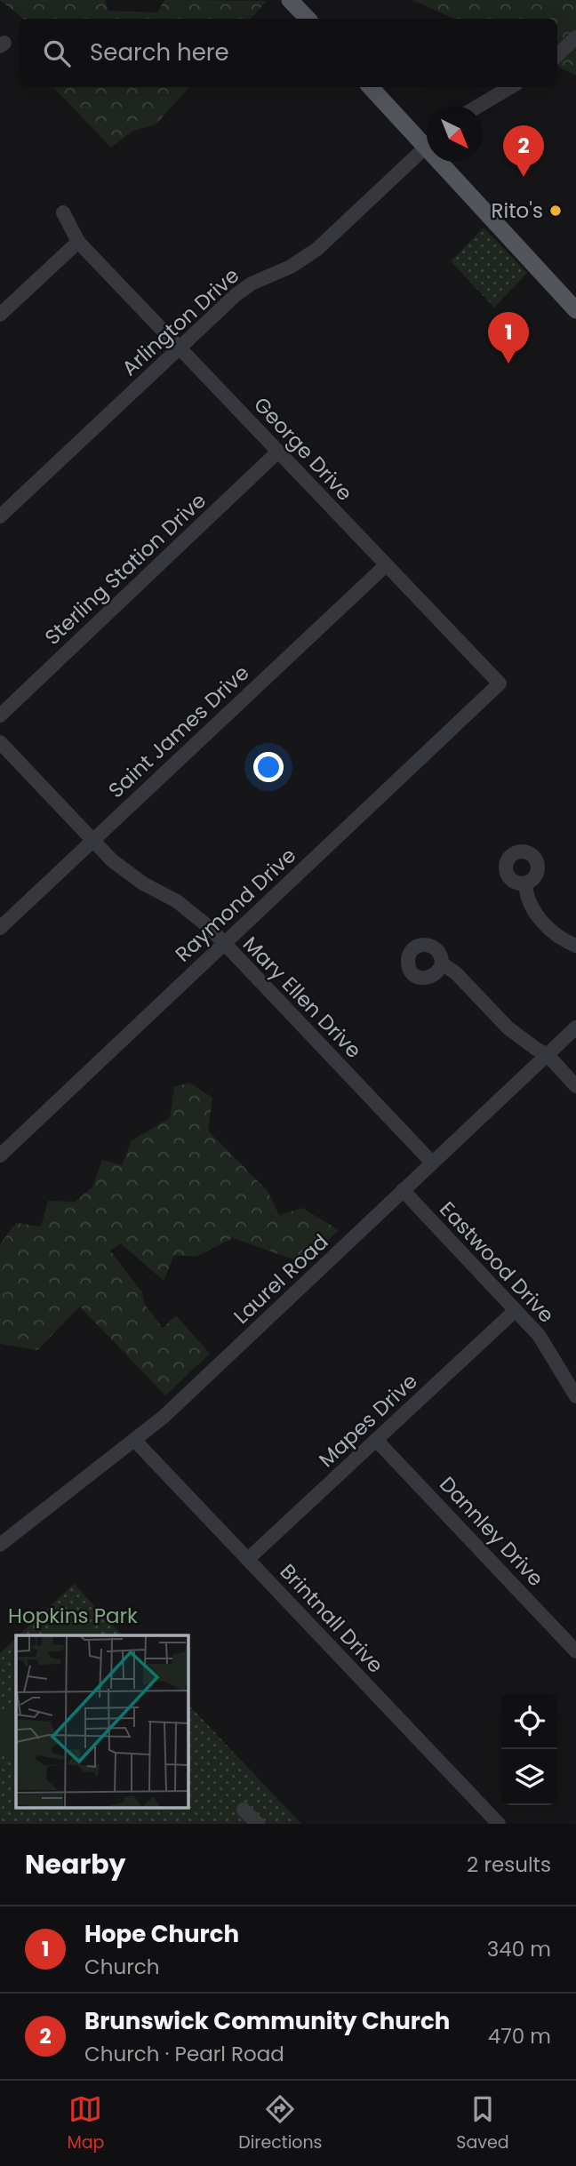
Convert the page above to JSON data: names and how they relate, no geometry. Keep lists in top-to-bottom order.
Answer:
{
  "streets": {
    "street": [
      "Arlington Drive",
      "George Drive",
      "Sterling Station Drive",
      "Saint James Drive",
      "Raymond Drive",
      "Mary Ellen Drive",
      "Eastwood Drive",
      "Laurel Road",
      "Mapes Drive",
      "Dannley Drive",
      "Brintnall Drive"
    ]
  },
  "crossings": [
    ["Arlington Drive", "George Drive"],
    ["George Drive", "Sterling Station Drive"],
    ["George Drive", "Saint James Drive"],
    ["George Drive", "Raymond Drive"],
    ["Saint James Drive", "Mary Ellen Drive"],
    ["Raymond Drive", "Mary Ellen Drive"],
    ["Mary Ellen Drive", "Laurel Road"],
    ["Eastwood Drive", "Laurel Road"],
    ["Eastwood Drive", "Mapes Drive"],
    ["Laurel Road", "Brintnall Drive"],
    ["Mapes Drive", "Dannley Drive"],
    ["Mapes Drive", "Brintnall Drive"]
  ],
  "parks": ["Hopkins Park"],
  "places": ["Rito's"],
  "north": "bottom right",
  "page": {
    "search": "Search here",
    "pins": ["2", "1"],
    "heading": ["Nearby", "2 results"],
    "list": [
      {
        "mark": "1",
        "name": "Hope Church",
        "note": "Church",
        "value": "340 m"
      },
      {
        "mark": "2",
        "name": "Brunswick Community Church",
        "note": "Church · Pearl Road",
        "value": "470 m"
      }
    ],
    "nav": ["Map", "Directions", "Saved"]
  }
}
